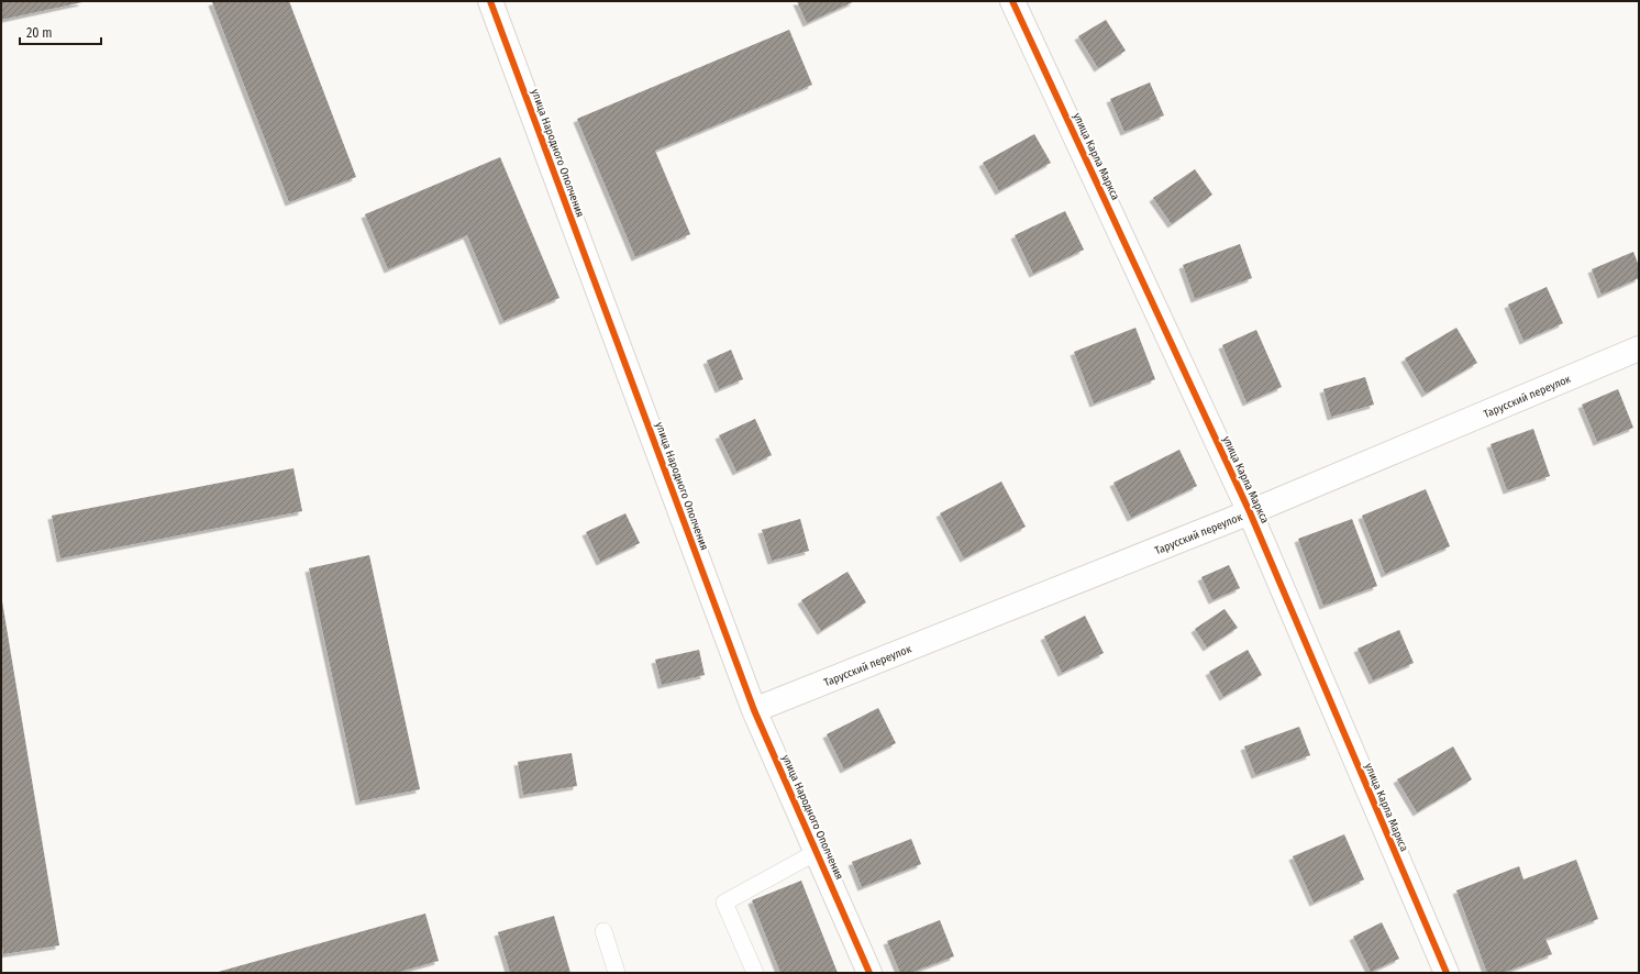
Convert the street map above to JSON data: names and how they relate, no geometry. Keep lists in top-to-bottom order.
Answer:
{
  "streets": {
    "street": ["улица Народного Ополчения", "улица Карла Маркса", "Тарусский переулок"]
  },
  "crossings": [
    ["улица Народного Ополчения", "Тарусский переулок"],
    ["улица Карла Маркса", "Тарусский переулок"]
  ],
  "scale_bar": "20 m"
}
